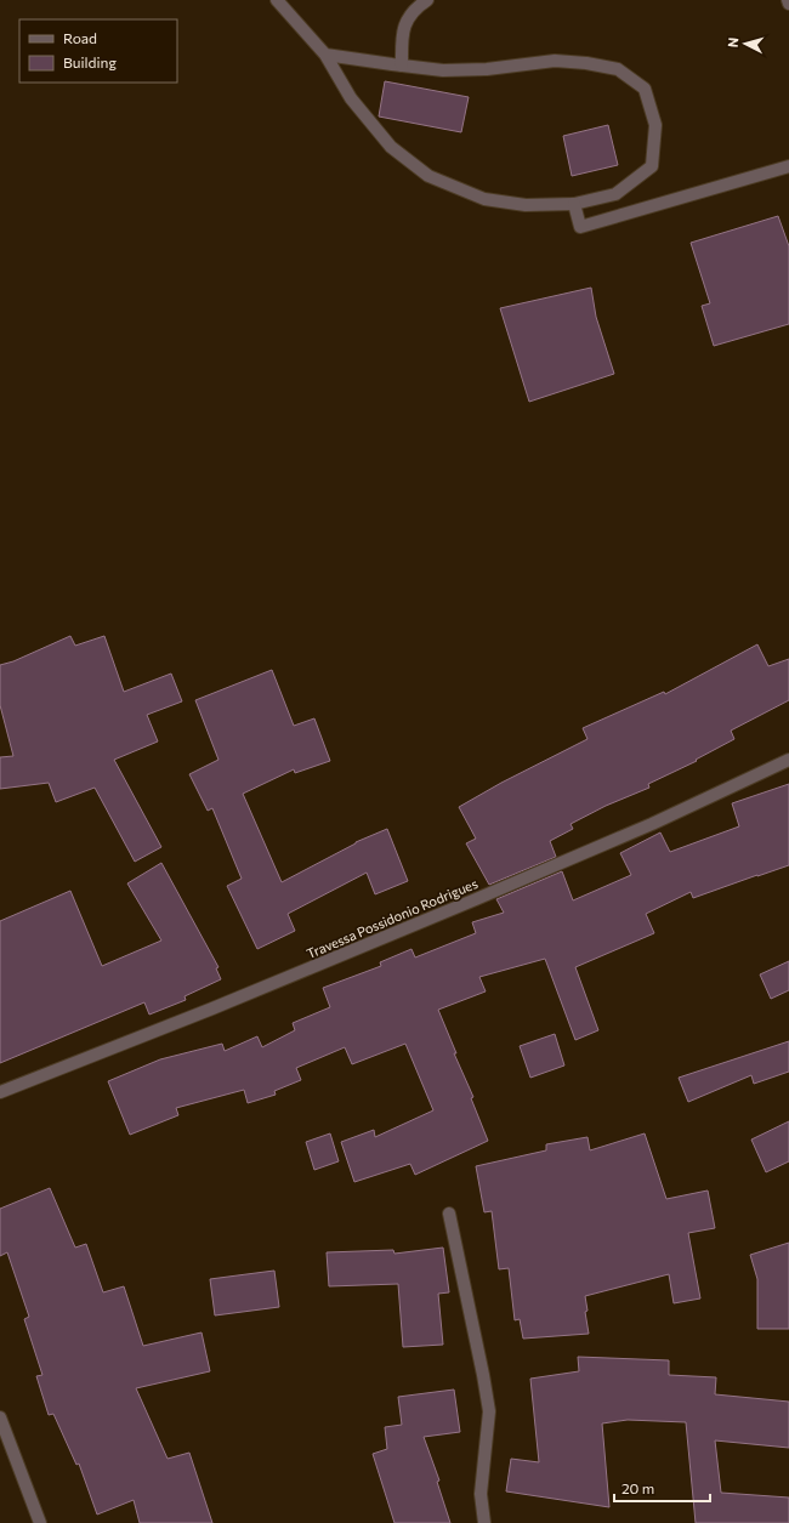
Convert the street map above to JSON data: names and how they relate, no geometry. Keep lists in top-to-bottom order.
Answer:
{
  "streets": {
    "street": ["Travessa Possidonio Rodrigues"]
  },
  "legend": ["Road", "Building"],
  "scale_bar": "20 m",
  "north": "left"
}
